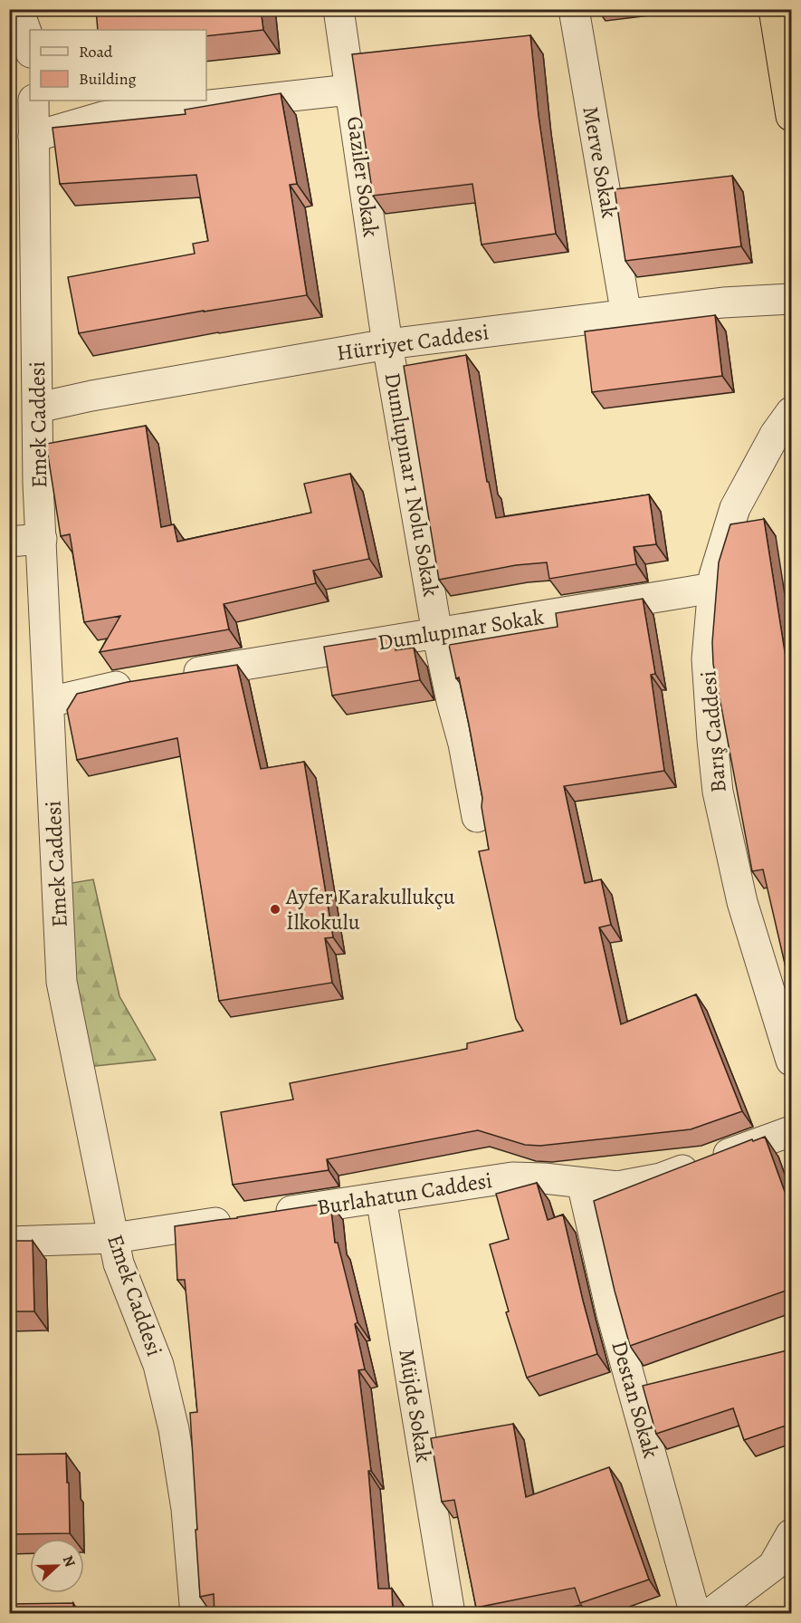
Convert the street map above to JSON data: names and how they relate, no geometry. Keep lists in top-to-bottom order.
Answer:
{
  "streets": {
    "street": [
      "Merve Sokak",
      "Gaziler Sokak",
      "Hürriyet Caddesi",
      "Emek Caddesi",
      "Dumlupınar 1 Nolu Sokak",
      "Dumlupınar Sokak",
      "Barış Caddesi",
      "Burlahatun Caddesi",
      "Destan Sokak",
      "Müjde Sokak"
    ]
  },
  "crossings": [
    ["Merve Sokak", "Hürriyet Caddesi"],
    ["Gaziler Sokak", "Hürriyet Caddesi"],
    ["Gaziler Sokak", "Dumlupınar 1 Nolu Sokak"],
    ["Hürriyet Caddesi", "Emek Caddesi"],
    ["Hürriyet Caddesi", "Dumlupınar 1 Nolu Sokak"],
    ["Emek Caddesi", "Burlahatun Caddesi"],
    ["Dumlupınar 1 Nolu Sokak", "Dumlupınar Sokak"],
    ["Dumlupınar Sokak", "Barış Caddesi"],
    ["Burlahatun Caddesi", "Destan Sokak"],
    ["Burlahatun Caddesi", "Müjde Sokak"]
  ],
  "places": ["Ayfer Karakullukçu İlkokulu"],
  "legend": ["Road", "Building"],
  "north": "right"
}
